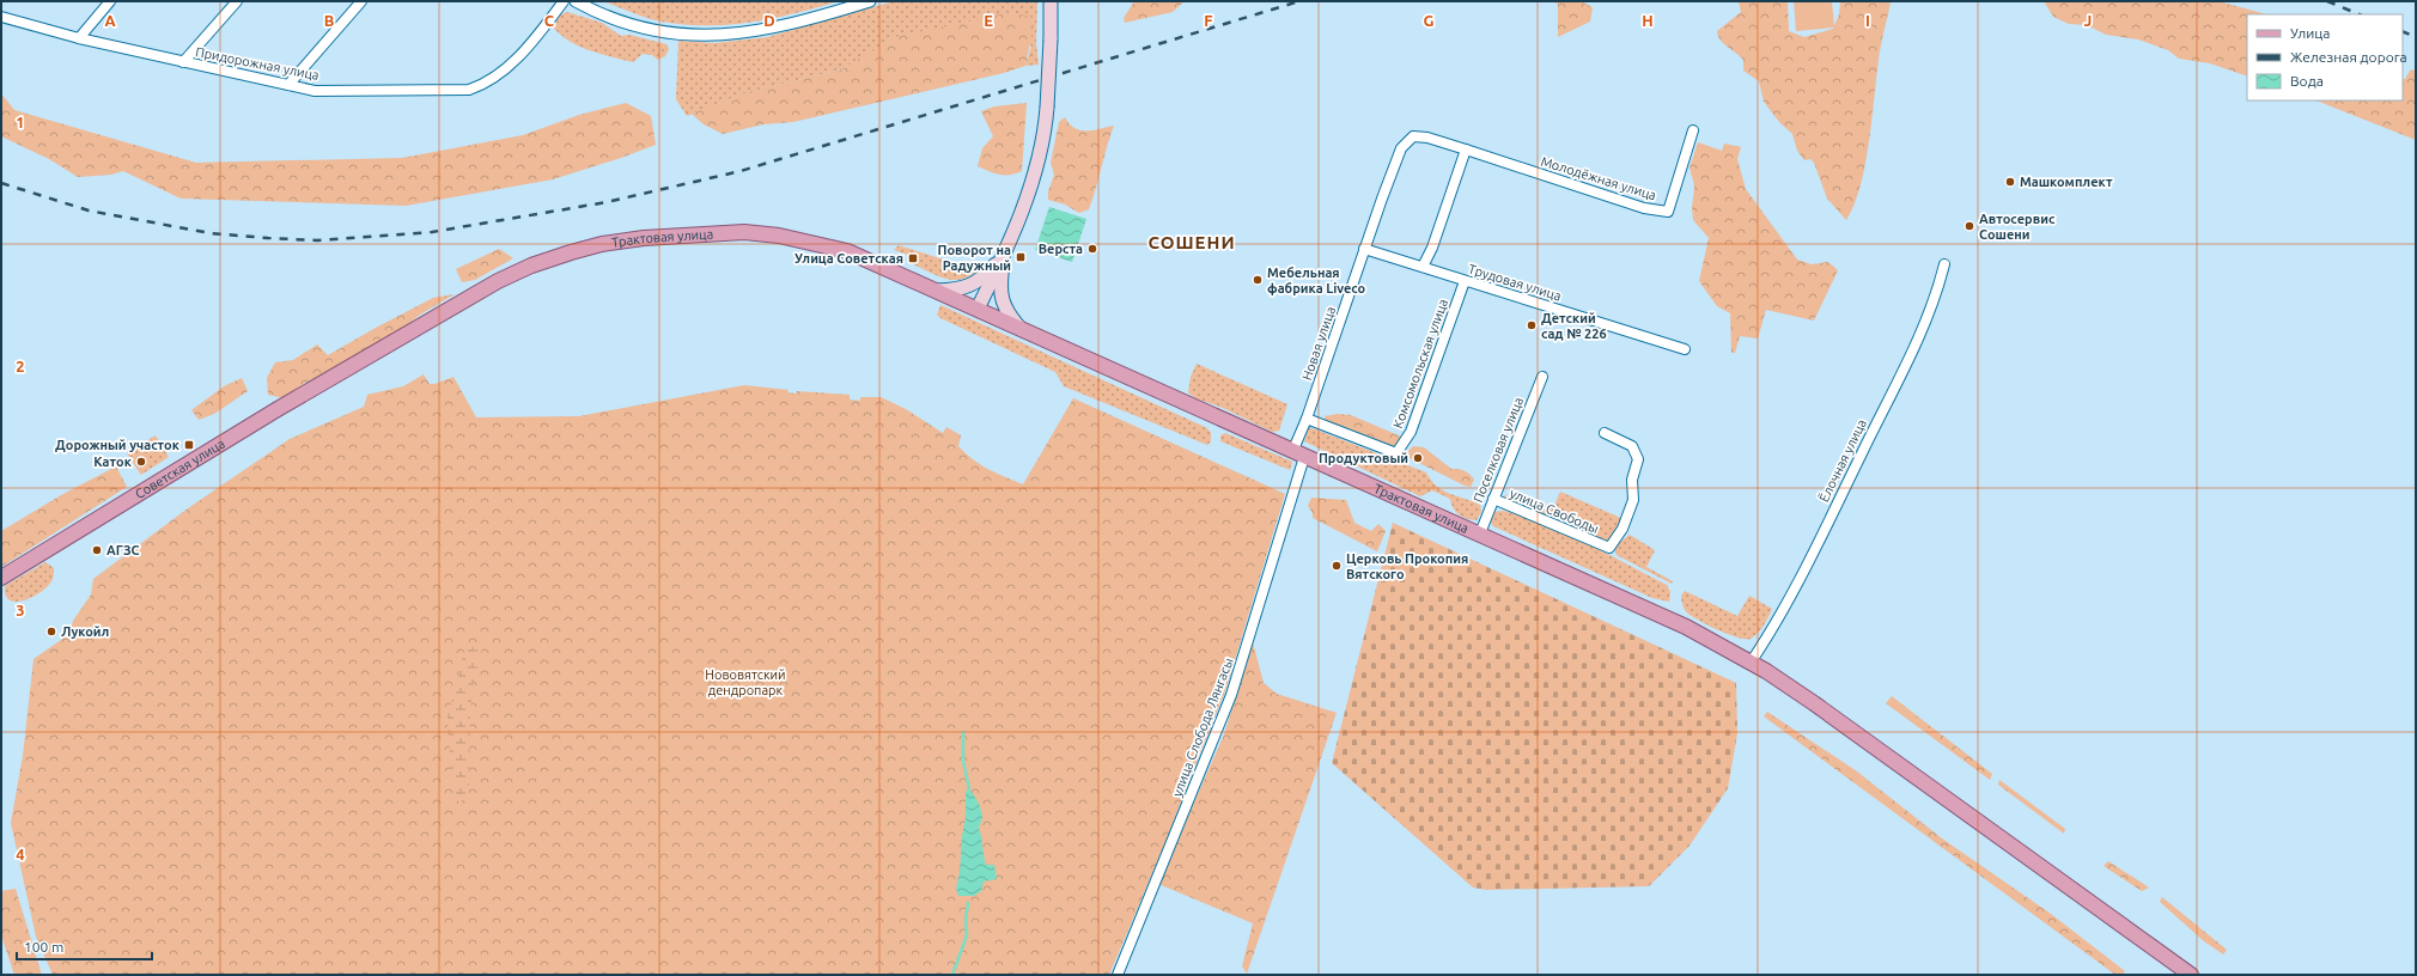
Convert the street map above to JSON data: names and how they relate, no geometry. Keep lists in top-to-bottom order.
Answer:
{
  "streets": {
    "main road": ["Трактовая улица", "Советская улица"],
    "street": [
      "Придорожная улица",
      "Молодёжная улица",
      "Трудовая улица",
      "Новая улица",
      "Комсомольская улица",
      "Поселковая улица",
      "Ёлочная улица",
      "улица Свободы",
      "улица Слобода Лянгасы"
    ]
  },
  "crossings": [
    ["Молодёжная улица", "Трудовая улица"],
    ["Молодёжная улица", "Новая улица"],
    ["Трактовая улица", "Новая улица"],
    ["Трактовая улица", "Поселковая улица"],
    ["Трактовая улица", "Ёлочная улица"],
    ["Трактовая улица", "Советская улица"],
    ["Трактовая улица", "улица Слобода Лянгасы"],
    ["Трудовая улица", "Новая улица"],
    ["Трудовая улица", "Комсомольская улица"],
    ["Новая улица", "Комсомольская улица"],
    ["Новая улица", "улица Слобода Лянгасы"],
    ["Поселковая улица", "улица Свободы"]
  ],
  "districts": ["СОШЕНИ"],
  "parks": ["Нововятский дендропарк"],
  "places": {
    "other": [
      "Машкомплект",
      "Автосервис Сошени",
      "Верста",
      "Мебельная фабрика Liveco",
      "Детский сад № 226",
      "Продуктовый",
      "Каток",
      "АГЗС",
      "Церковь Прокопия Вятского",
      "Лукойл"
    ],
    "transit": ["Поворот на Радужный", "Улица Советская", "Дорожный участок"]
  },
  "legend": ["Улица", "Железная дорога", "Вода"],
  "scale_bar": "100 m",
  "grid": {
    "columns": [
      "A",
      "B",
      "C",
      "D",
      "E",
      "F",
      "G",
      "H",
      "I",
      "J"
    ],
    "rows": [
      "1",
      "2",
      "3",
      "4"
    ]
  }
}
